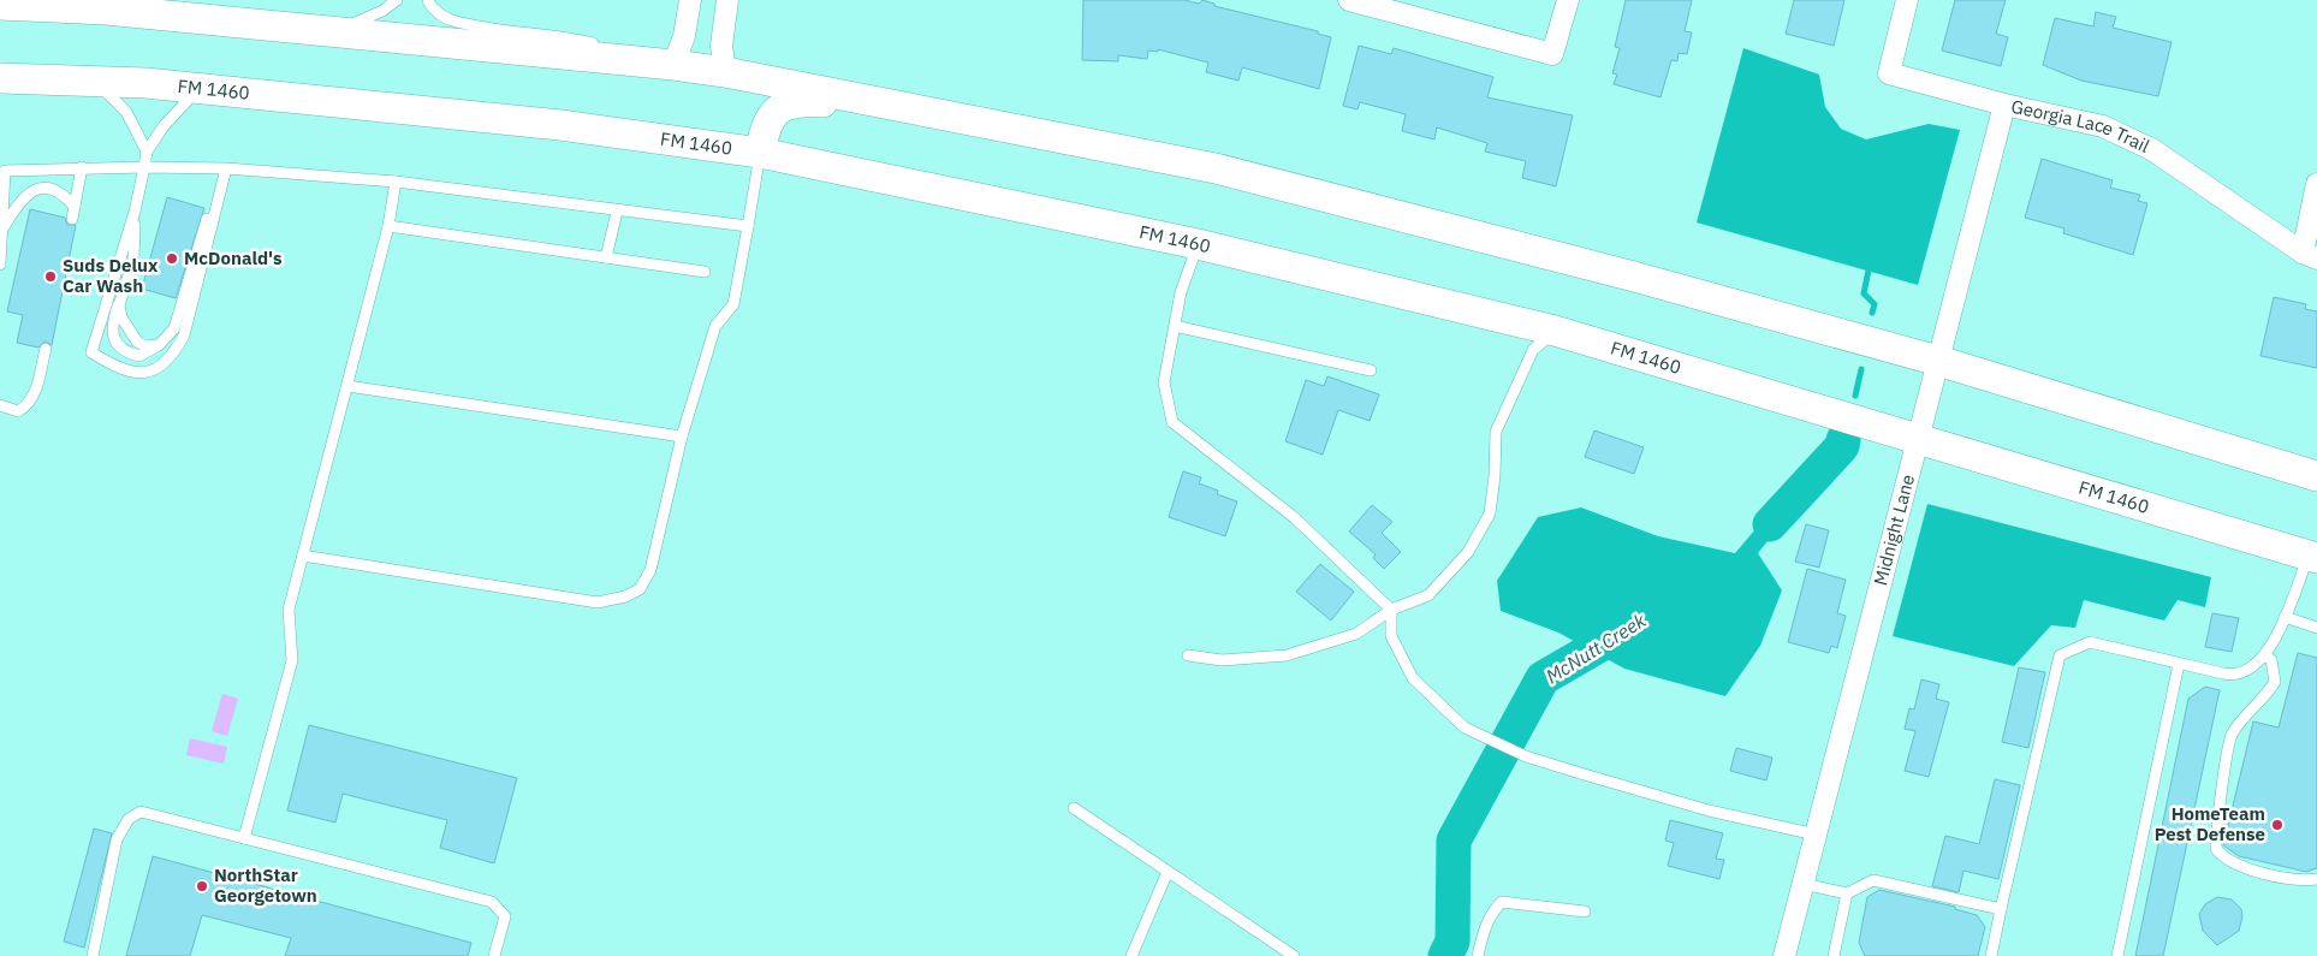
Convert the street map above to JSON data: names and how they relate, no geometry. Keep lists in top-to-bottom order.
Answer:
{
  "streets": {
    "main road": ["FM 1460"],
    "street": ["Georgia Lace Trail", "Midnight Lane"]
  },
  "crossings": [
    ["FM 1460", "Midnight Lane"],
    ["Georgia Lace Trail", "Midnight Lane"]
  ],
  "water": ["McNutt Creek"],
  "places": [
    "McDonald's",
    "Suds Delux Car Wash",
    "HomeTeam Pest Defense",
    "NorthStar Georgetown"
  ]
}
